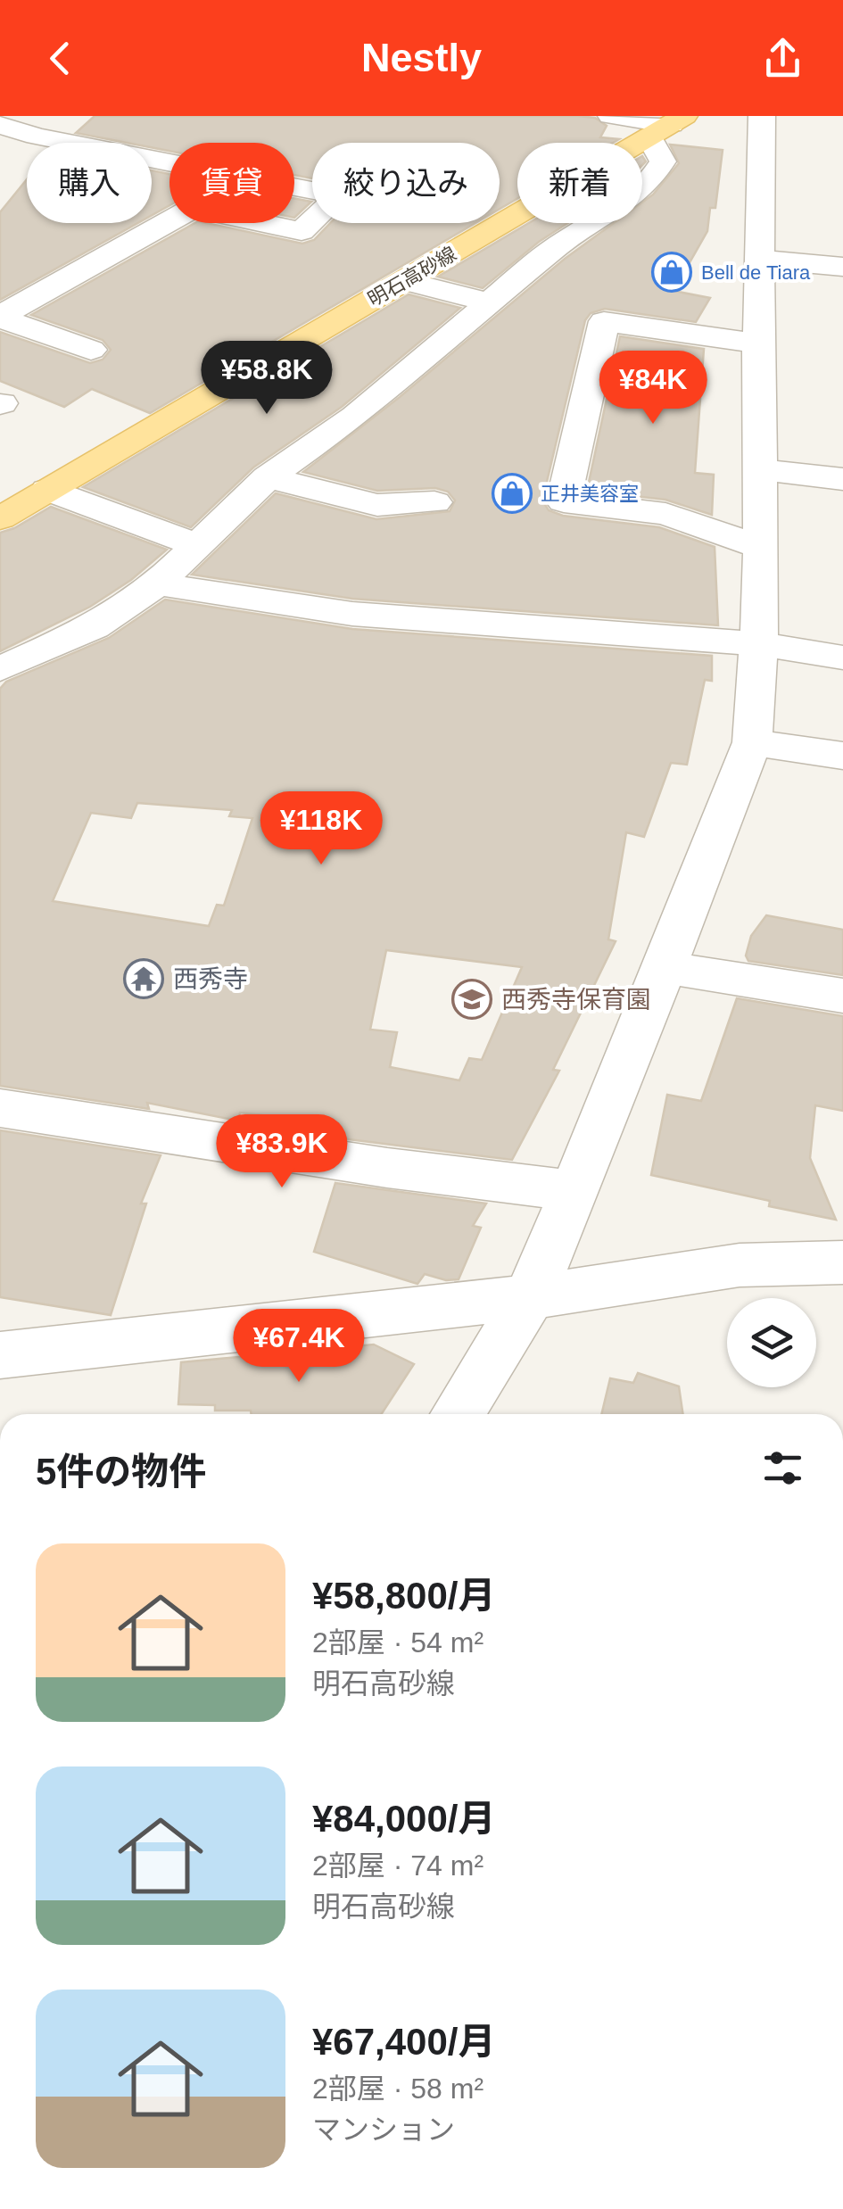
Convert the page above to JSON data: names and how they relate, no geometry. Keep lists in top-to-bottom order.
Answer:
{
  "streets": {
    "main road": ["明石高砂線"]
  },
  "places": {
    "shop": ["Bell de Tiara", "正井美容室"],
    "temple": ["西秀寺"],
    "school or university": ["西秀寺保育園"]
  },
  "page": {
    "header": "Nestly",
    "chip": [
      "購入",
      "賃貸",
      "絞り込み",
      "新着"
    ],
    "price": [
      "¥58.8K",
      "¥84K",
      "¥118K",
      "¥83.9K",
      "¥67.4K"
    ],
    "heading": "5件の物件",
    "list": [
      {
        "name": "¥58,800/月",
        "note": "2部屋 · 54 m² · 明石高砂線"
      },
      {
        "name": "¥84,000/月",
        "note": "2部屋 · 74 m² · 明石高砂線"
      },
      {
        "name": "¥67,400/月",
        "note": "2部屋 · 58 m² · マンション"
      }
    ]
  }
}
